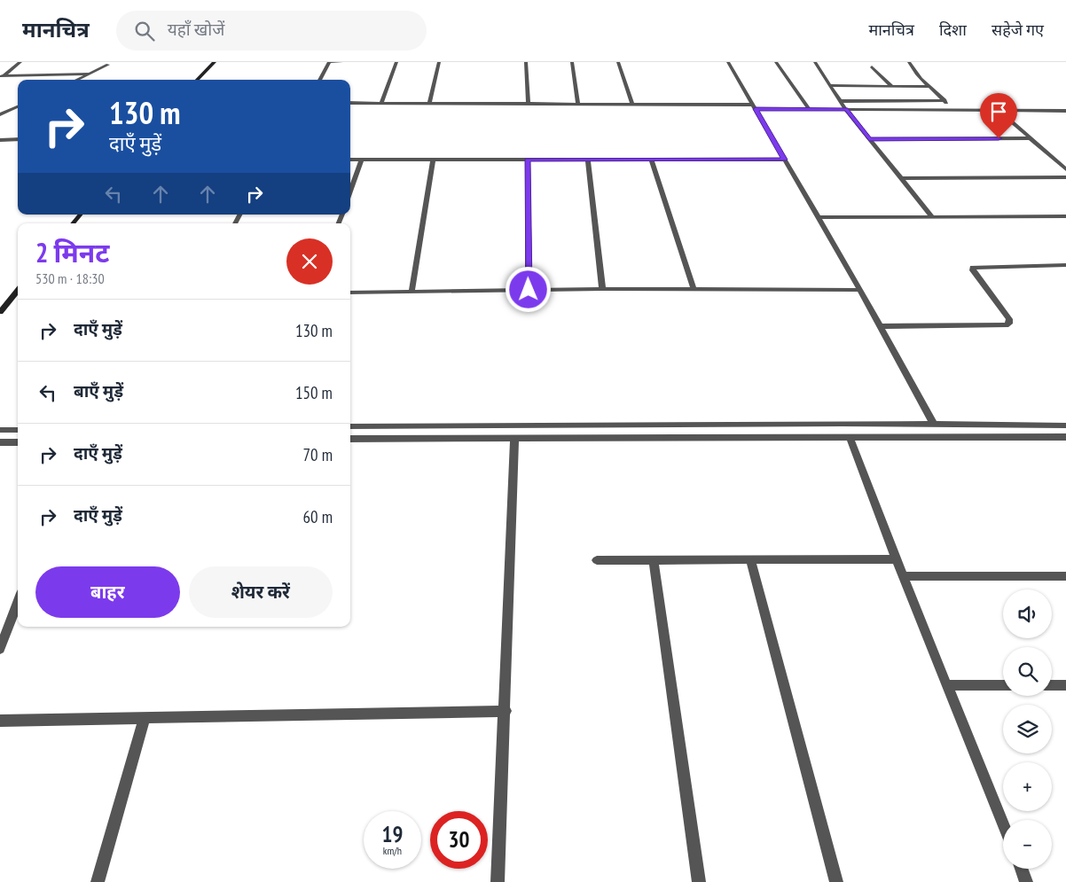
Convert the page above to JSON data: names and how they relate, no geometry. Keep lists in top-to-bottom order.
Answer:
{
  "page": {
    "header": "मानचित्र",
    "search": "यहाँ खोजें",
    "nav": ["मानचित्र", "दिशा", "सहेजे गए"],
    "turn": ["130 m", "दाएँ मुड़ें"],
    "heading": ["2 मिनट", "530 m · 18:30"],
    "list": [
      {
        "name": "दाएँ मुड़ें",
        "value": "130 m"
      },
      {
        "name": "बाएँ मुड़ें",
        "value": "150 m"
      },
      {
        "name": "दाएँ मुड़ें",
        "value": "70 m"
      },
      {
        "name": "दाएँ मुड़ें",
        "value": "60 m"
      }
    ],
    "buttons": ["बाहर", "शेयर करें"],
    "map_buttons": ["+", "−"],
    "speed": "19 km/h",
    "limit": "30"
  }
}
